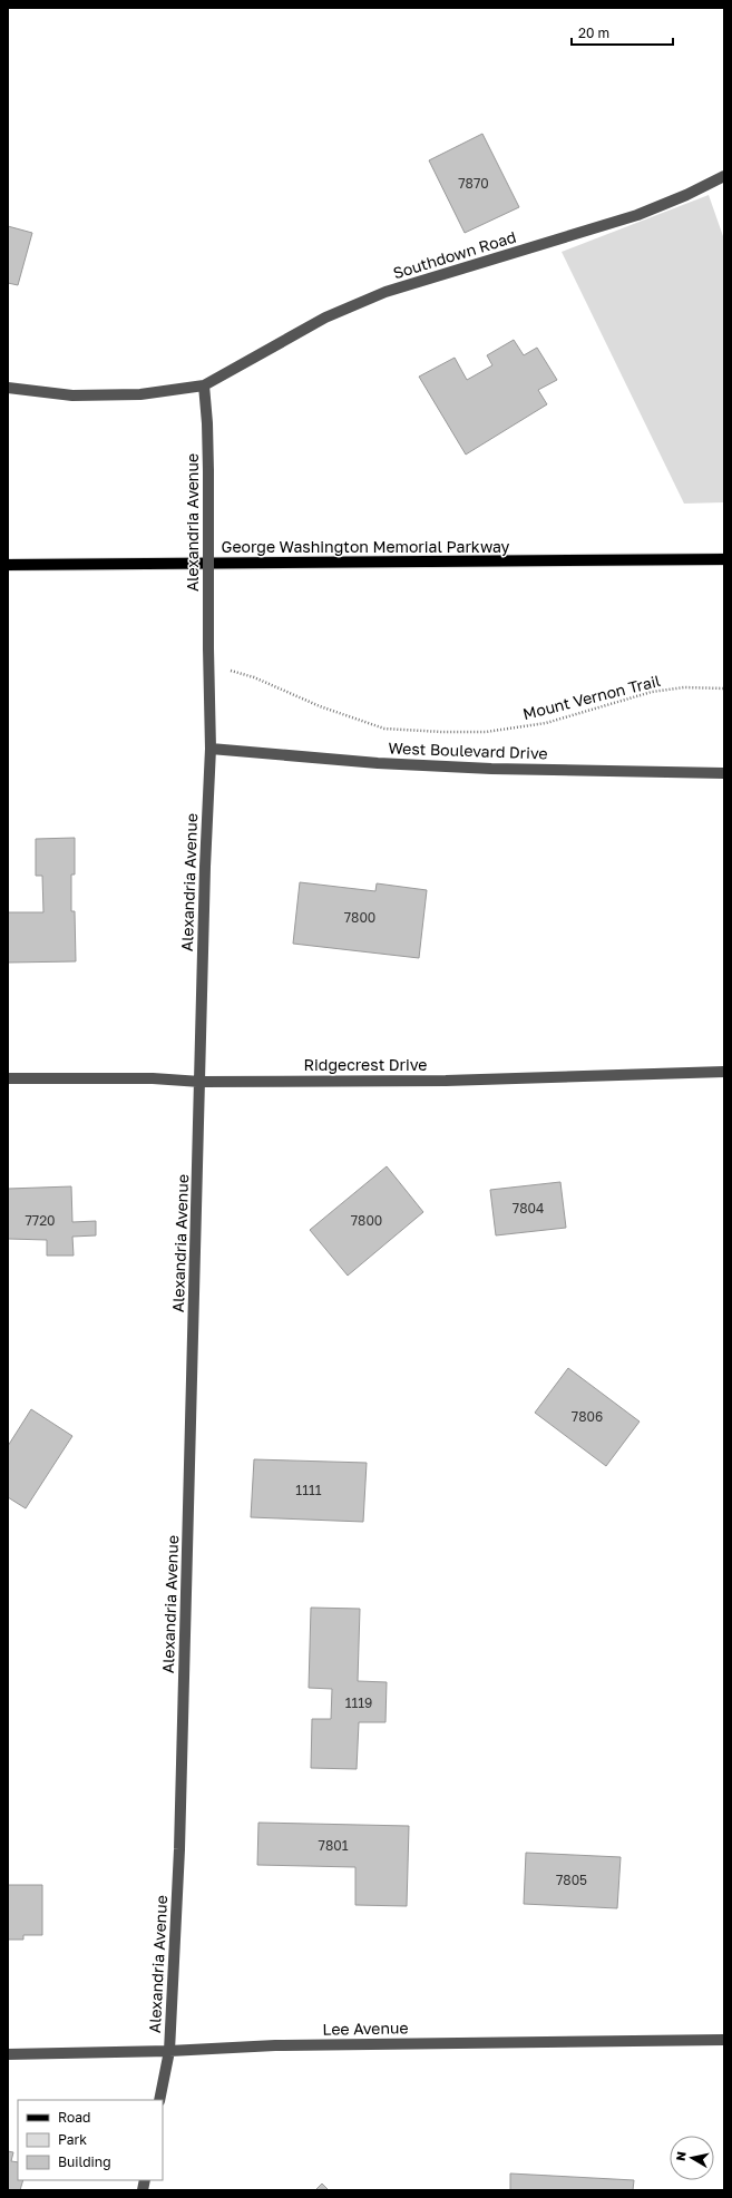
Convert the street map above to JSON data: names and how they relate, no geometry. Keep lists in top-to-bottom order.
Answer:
{
  "streets": {
    "main road": ["George Washington Memorial Parkway"],
    "street": [
      "Southdown Road",
      "Alexandria Avenue",
      "West Boulevard Drive",
      "Ridgecrest Drive",
      "Lee Avenue"
    ],
    "path": ["Mount Vernon Trail"]
  },
  "crossings": [
    ["Southdown Road", "Alexandria Avenue"],
    ["Alexandria Avenue", "Mount Vernon Trail"],
    ["Alexandria Avenue", "West Boulevard Drive"],
    ["Alexandria Avenue", "Ridgecrest Drive"],
    ["Alexandria Avenue", "Lee Avenue"]
  ],
  "house_numbers": [
    "7870",
    "7800",
    "7804",
    "7720",
    "7800",
    "7806",
    "1111",
    "1119",
    "7801",
    "7805"
  ],
  "legend": ["Road", "Park", "Building"],
  "scale_bar": "20 m",
  "north": "left"
}
